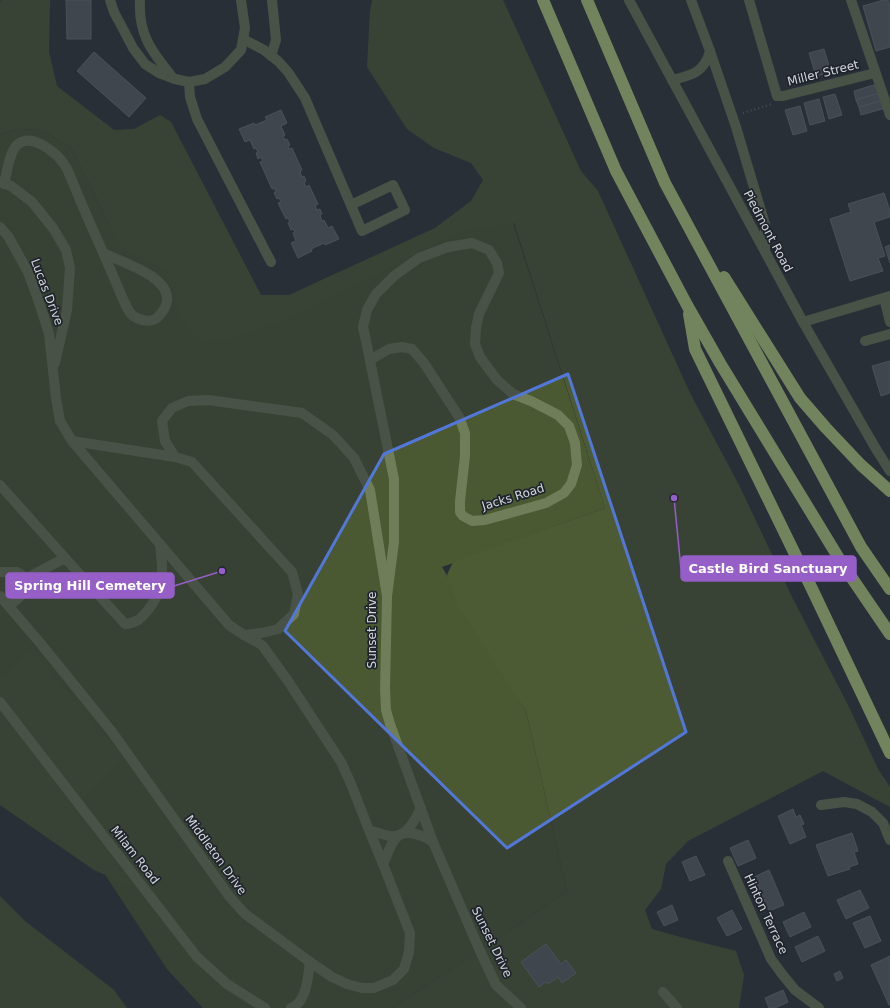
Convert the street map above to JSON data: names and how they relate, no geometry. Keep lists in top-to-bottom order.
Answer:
{
  "streets": {
    "street": [
      "Miller Street",
      "Piedmont Road",
      "Lucas Drive",
      "Jacks Road",
      "Sunset Drive",
      "Milam Road",
      "Middleton Drive",
      "Hinton Terrace"
    ]
  },
  "crossings": [
    ["Lucas Drive", "Middleton Drive"],
    ["Jacks Road", "Sunset Drive"]
  ],
  "places": ["Castle Bird Sanctuary", "Spring Hill Cemetery"]
}
